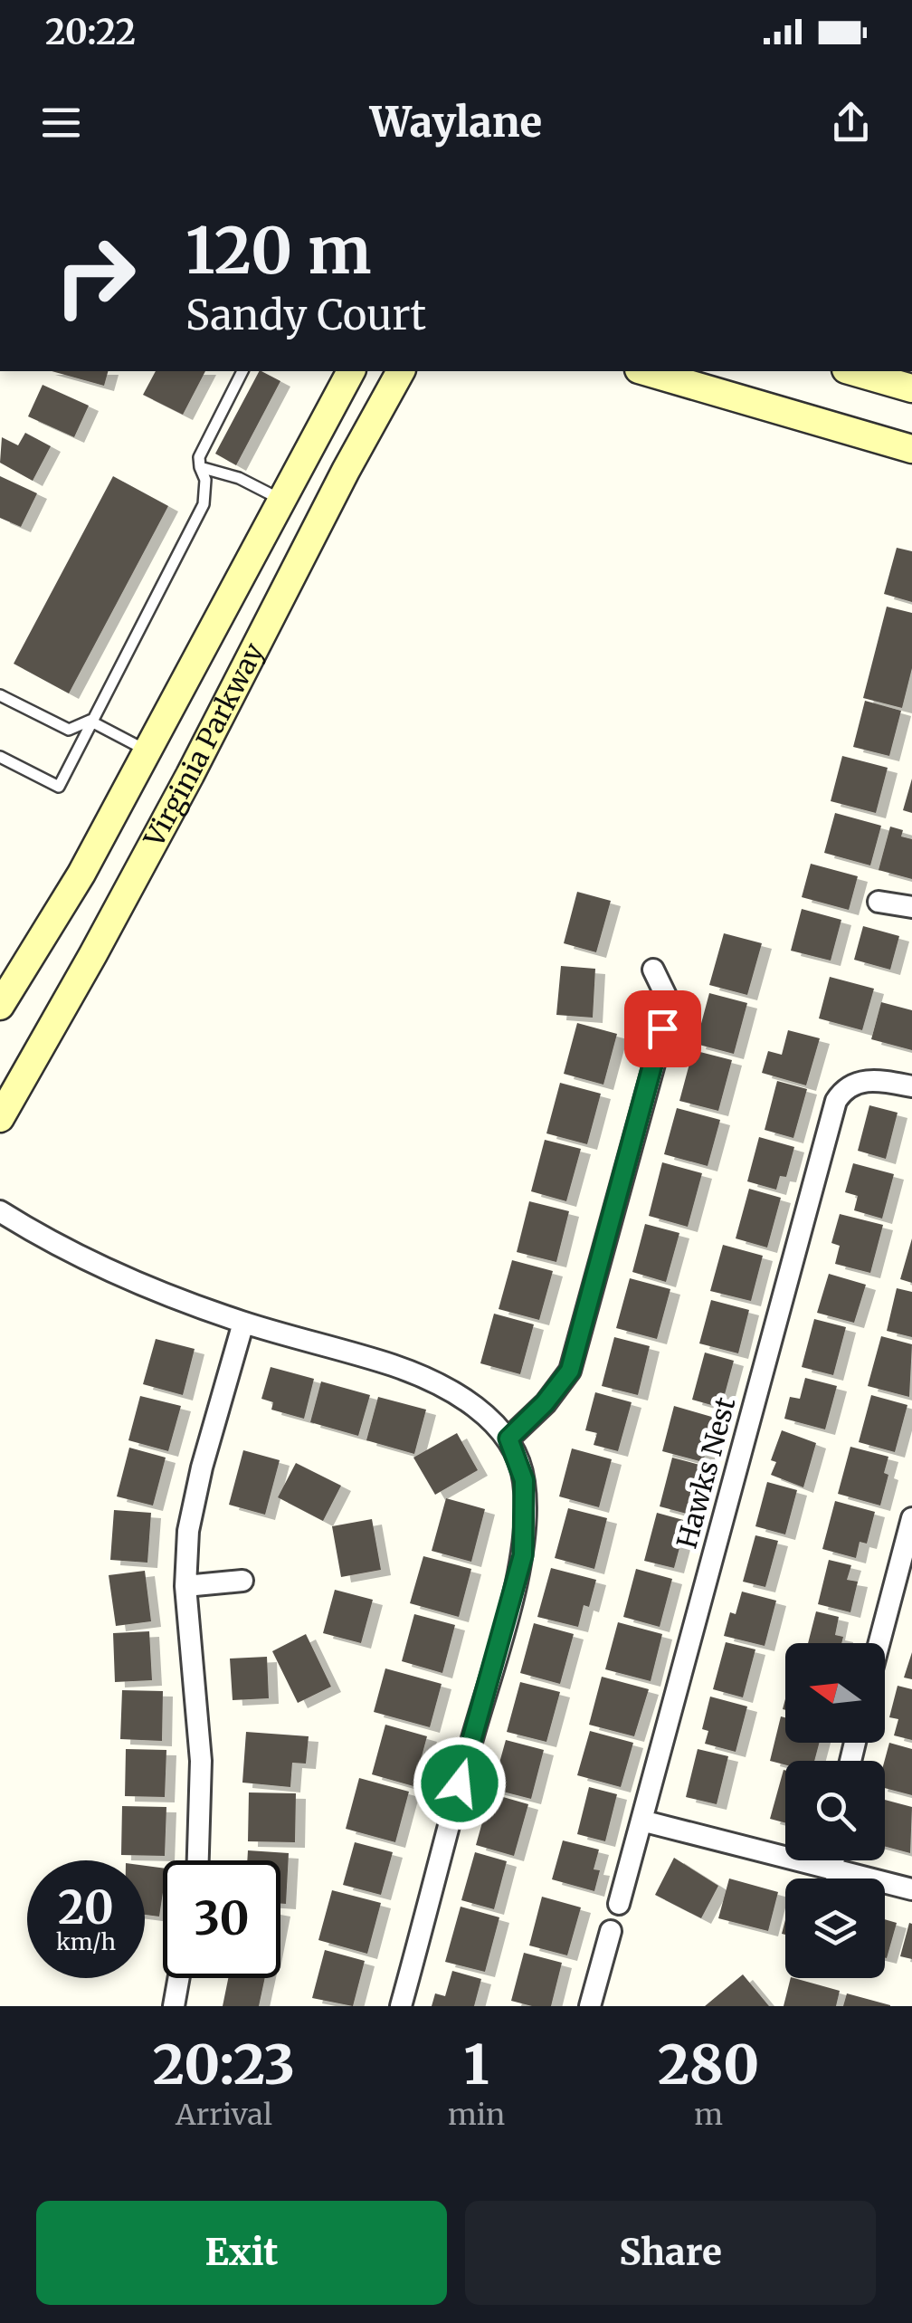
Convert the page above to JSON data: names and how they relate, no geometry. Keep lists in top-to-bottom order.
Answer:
{
  "streets": {
    "main road": ["Virginia Parkway"],
    "street": ["Hawks Nest"]
  },
  "north": "left",
  "page": {
    "status": "20:22",
    "header": "Waylane",
    "turn": ["120 m", "Sandy Court"],
    "speed": "20 km/h",
    "limit": "30",
    "eta": [
      "20:23",
      "Arrival",
      "1",
      "min",
      "280",
      "m"
    ],
    "buttons": ["Exit", "Share"]
  }
}
